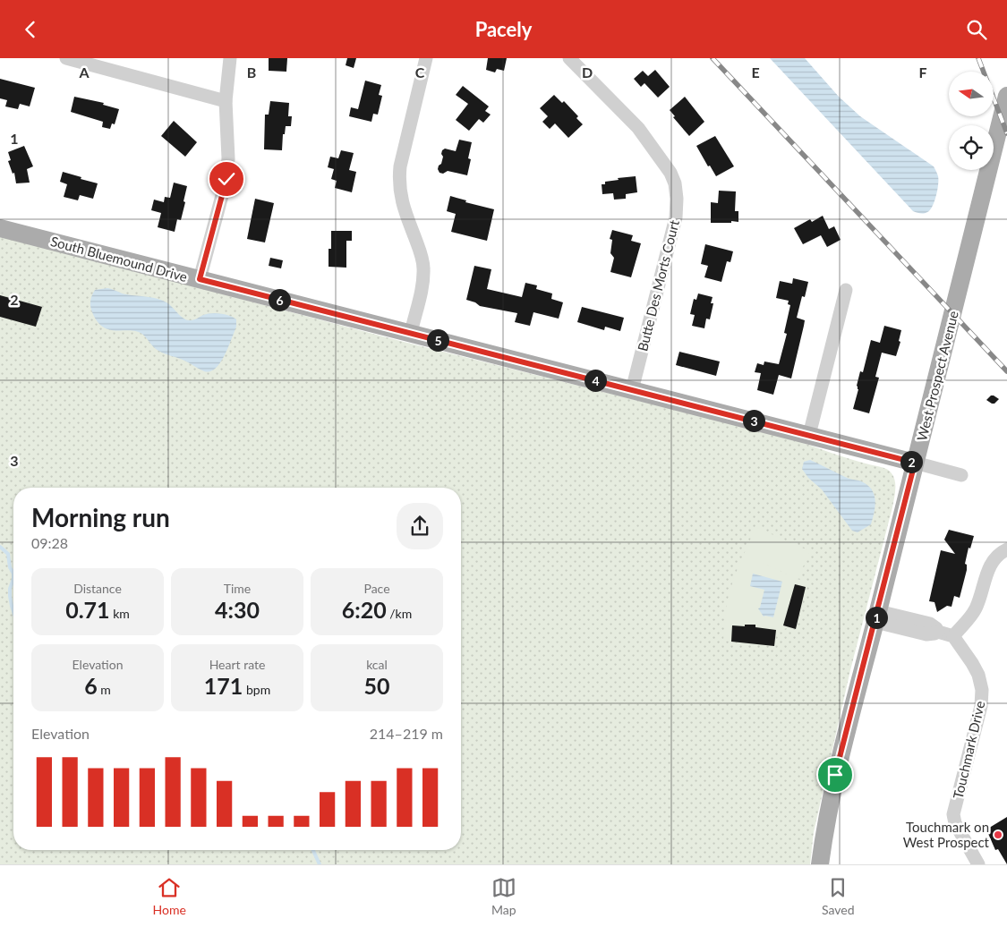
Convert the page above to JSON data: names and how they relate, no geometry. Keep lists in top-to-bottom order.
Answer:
{
  "streets": {
    "main road": ["South Bluemound Drive", "West Prospect Avenue"],
    "street": ["Butte Des Morts Court", "Touchmark Drive"]
  },
  "crossings": [
    ["South Bluemound Drive", "Butte Des Morts Court"],
    ["South Bluemound Drive", "West Prospect Avenue"]
  ],
  "places": ["Touchmark on West Prospect"],
  "north": "left",
  "page": {
    "header": "Pacely",
    "pins": [
      "6",
      "5",
      "4",
      "3",
      "2",
      "1"
    ],
    "heading": ["Morning run", "09:28"],
    "stats": [
      ["Distance", "0.71 km"],
      ["Time", "4:30"],
      ["Pace", "6:20 /km"],
      ["Elevation", "6 m"],
      ["Heart rate", "171 bpm"],
      ["kcal", "50"]
    ],
    "chart": ["Elevation", "214–219 m"],
    "tabs": ["Home", "Map", "Saved"]
  },
  "grid": {
    "columns": [
      "A",
      "B",
      "C",
      "D",
      "E",
      "F"
    ],
    "rows": ["1", "2", "3"]
  }
}
